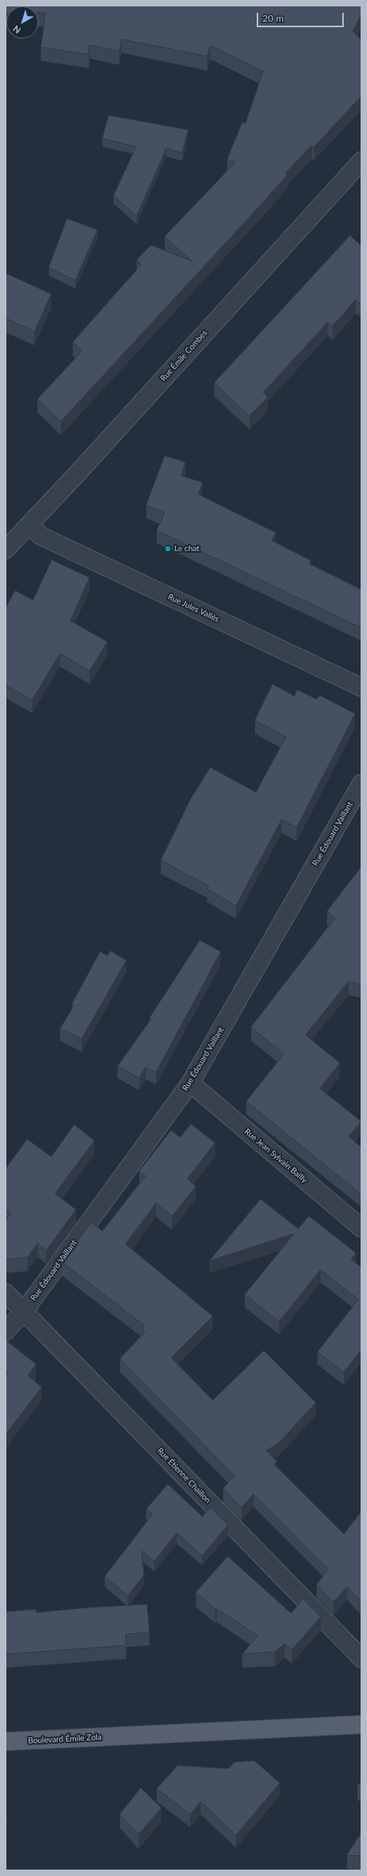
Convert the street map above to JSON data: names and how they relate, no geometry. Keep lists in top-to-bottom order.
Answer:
{
  "streets": {
    "main road": ["Boulevard Émile Zola"],
    "street": [
      "Rue Émile Combes",
      "Rue Jules Vallès",
      "Rue Édouard Vaillant",
      "Rue Jean Sylvain Bailly",
      "Rue Étienne Chaillon"
    ]
  },
  "crossings": [
    ["Rue Émile Combes", "Rue Jules Vallès"],
    ["Rue Édouard Vaillant", "Rue Jean Sylvain Bailly"],
    ["Rue Édouard Vaillant", "Rue Étienne Chaillon"]
  ],
  "places": ["Le chat"],
  "scale_bar": "20 m",
  "north": "bottom left"
}
